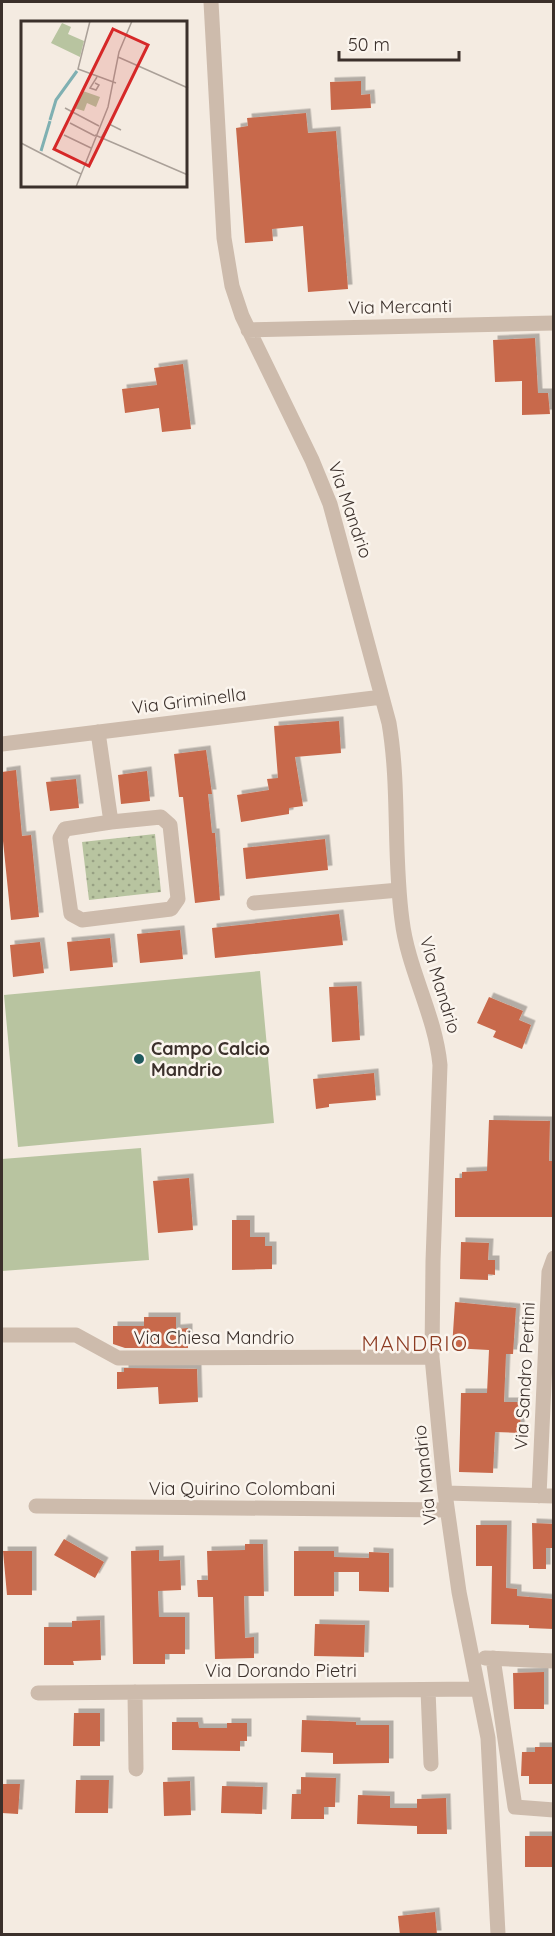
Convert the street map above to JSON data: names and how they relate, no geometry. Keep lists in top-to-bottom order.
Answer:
{
  "streets": {
    "street": [
      "Via Mercanti",
      "Via Mandrio",
      "Via Griminella",
      "Via Chiesa Mandrio",
      "Via Sandro Pertini",
      "Via Quirino Colombani",
      "Via Dorando Pietri"
    ]
  },
  "crossings": [
    ["Via Mercanti", "Via Mandrio"],
    ["Via Mandrio", "Via Griminella"],
    ["Via Mandrio", "Via Chiesa Mandrio"],
    ["Via Mandrio", "Via Quirino Colombani"],
    ["Via Mandrio", "Via Dorando Pietri"]
  ],
  "districts": ["MANDRIO"],
  "places": ["Campo Calcio Mandrio"],
  "scale_bar": "50 m"
}
